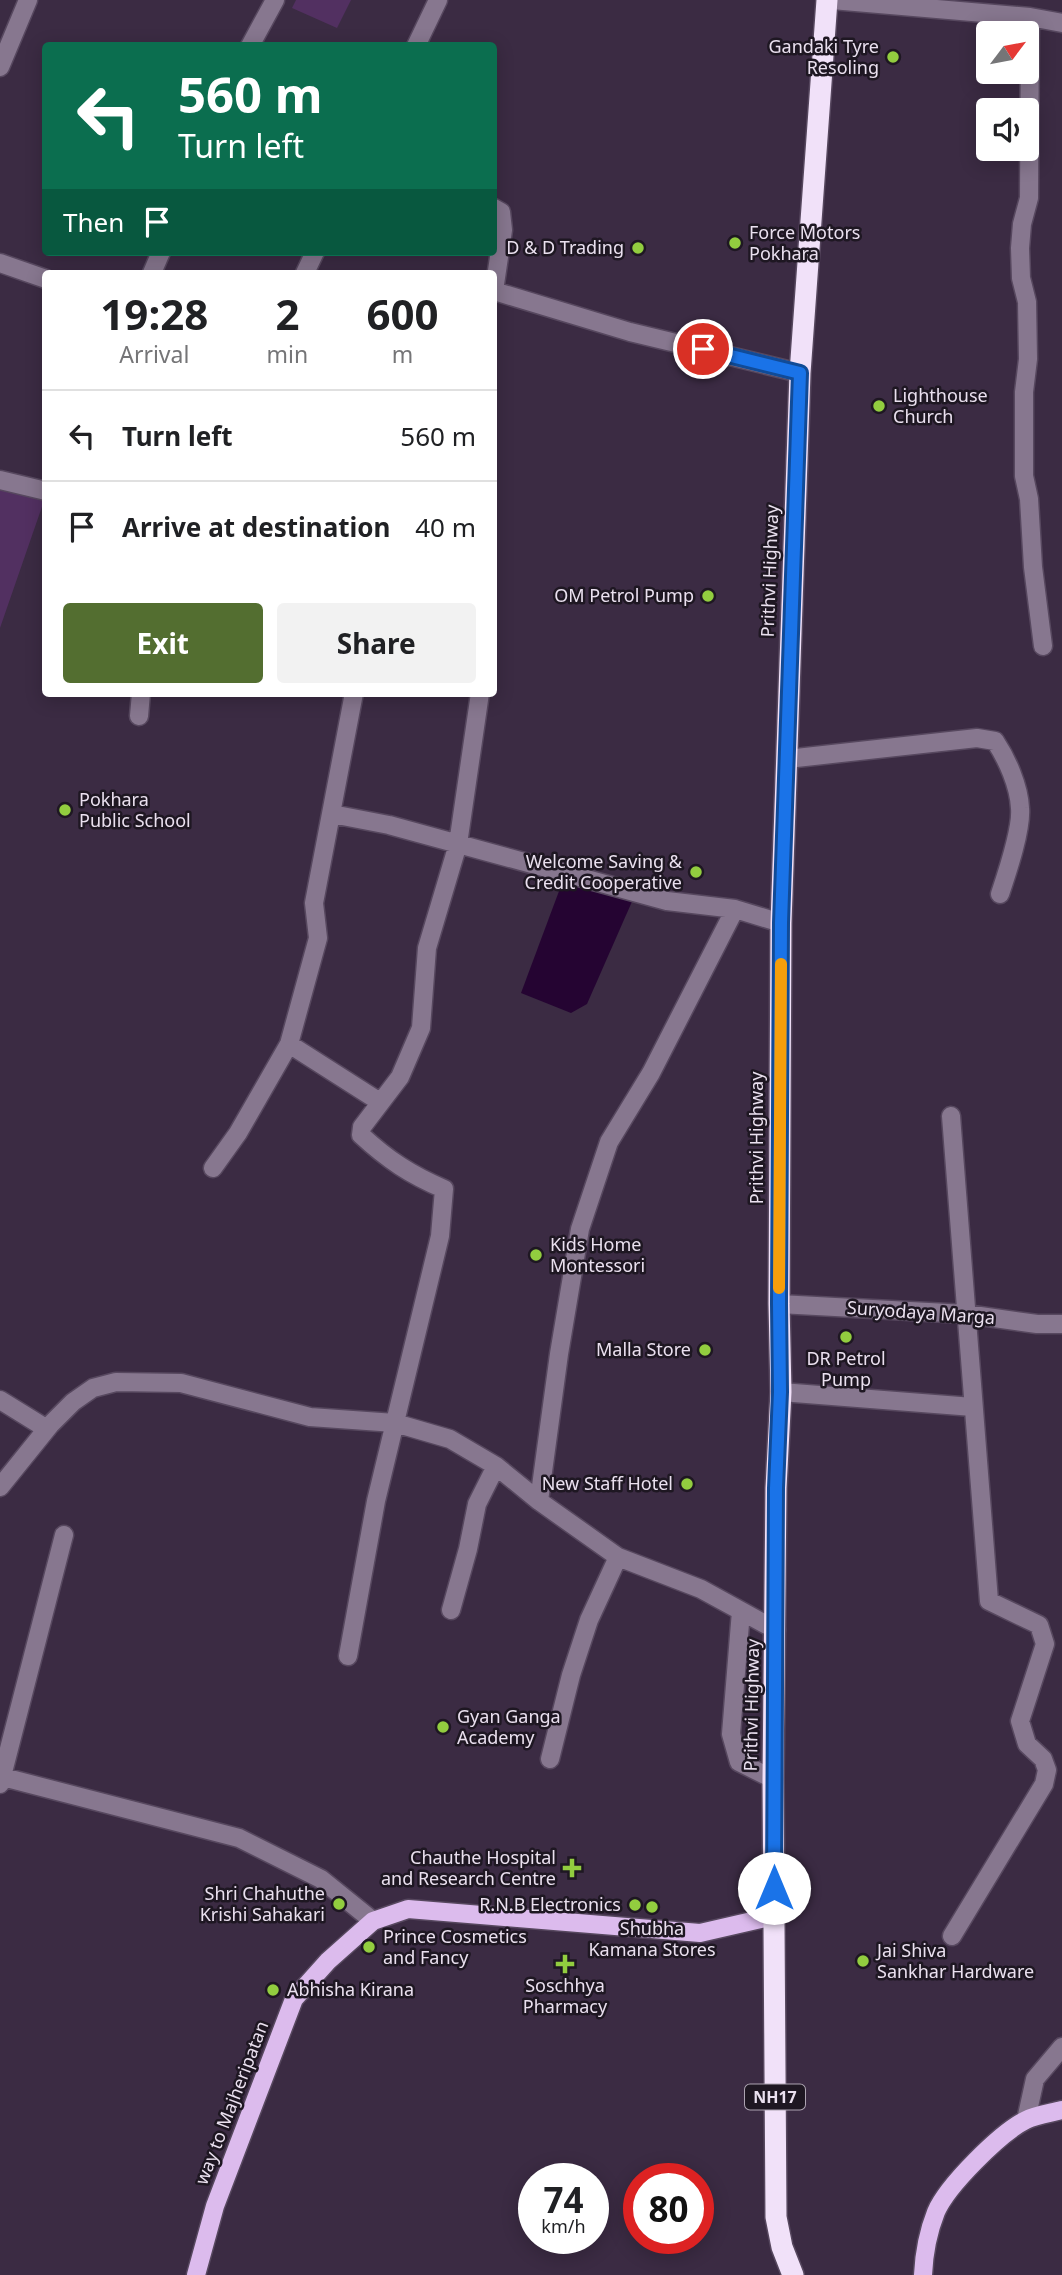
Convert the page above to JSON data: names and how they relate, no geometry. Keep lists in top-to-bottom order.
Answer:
{
  "streets": {
    "highway": ["Prithvi Highway", "NH17"],
    "main road": ["way to Majheripatan"],
    "street": ["Suryodaya Marga"]
  },
  "crossings": [
    ["Prithvi Highway", "Suryodaya Marga"],
    ["Prithvi Highway", "way to Majheripatan"]
  ],
  "places": {
    "other": [
      "Gandaki Tyre Resoling",
      "Force Motors Pokhara",
      "D & D Trading",
      "Lighthouse Church",
      "OM Petrol Pump",
      "Pokhara Public School",
      "Welcome Saving & Credit Cooperative",
      "Kids Home Montessori",
      "DR Petrol Pump",
      "Malla Store",
      "New Staff Hotel",
      "Gyan Ganga Academy",
      "Shri Chahuthe Krishi Sahakari",
      "R.N.B Electronics",
      "Shubha Kamana Stores",
      "Prince Cosmetics and Fancy",
      "Jai Shiva Sankhar Hardware",
      "Abhisha Kirana"
    ],
    "health": ["Chauthe Hospital and Research Centre", "Soschhya Pharmacy"]
  },
  "north": "top right",
  "page": {
    "turn": ["560 m", "Turn left"],
    "then": "Then",
    "eta": [
      "19:28",
      "Arrival",
      "2",
      "min",
      "600",
      "m"
    ],
    "list": [
      {
        "name": "Turn left",
        "value": "560 m"
      },
      {
        "name": "Arrive at destination",
        "value": "40 m"
      }
    ],
    "buttons": ["Exit", "Share"],
    "speed": "74 km/h",
    "limit": "80"
  }
}
